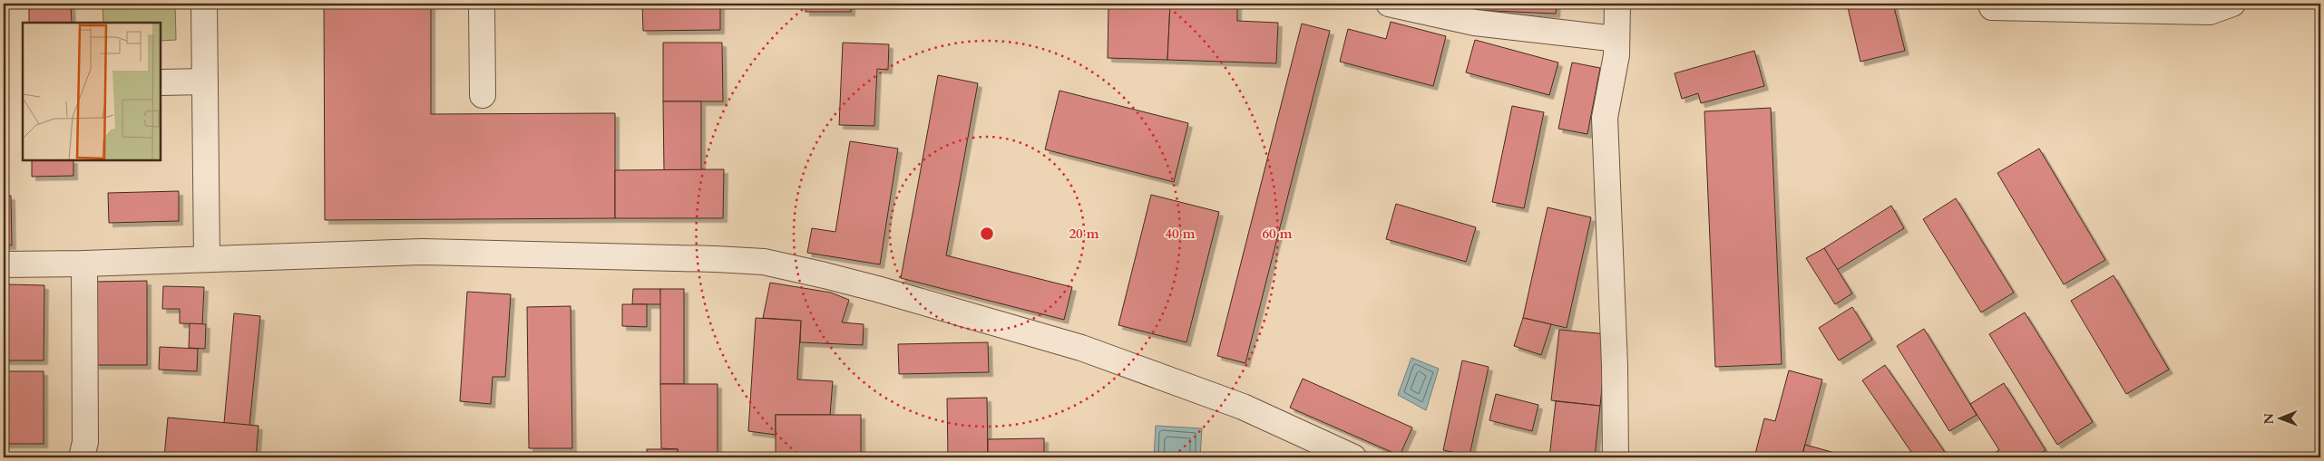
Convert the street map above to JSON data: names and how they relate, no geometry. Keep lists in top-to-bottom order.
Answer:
{
  "north": "left",
  "rings": ["20 m", "40 m", "60 m"]
}
